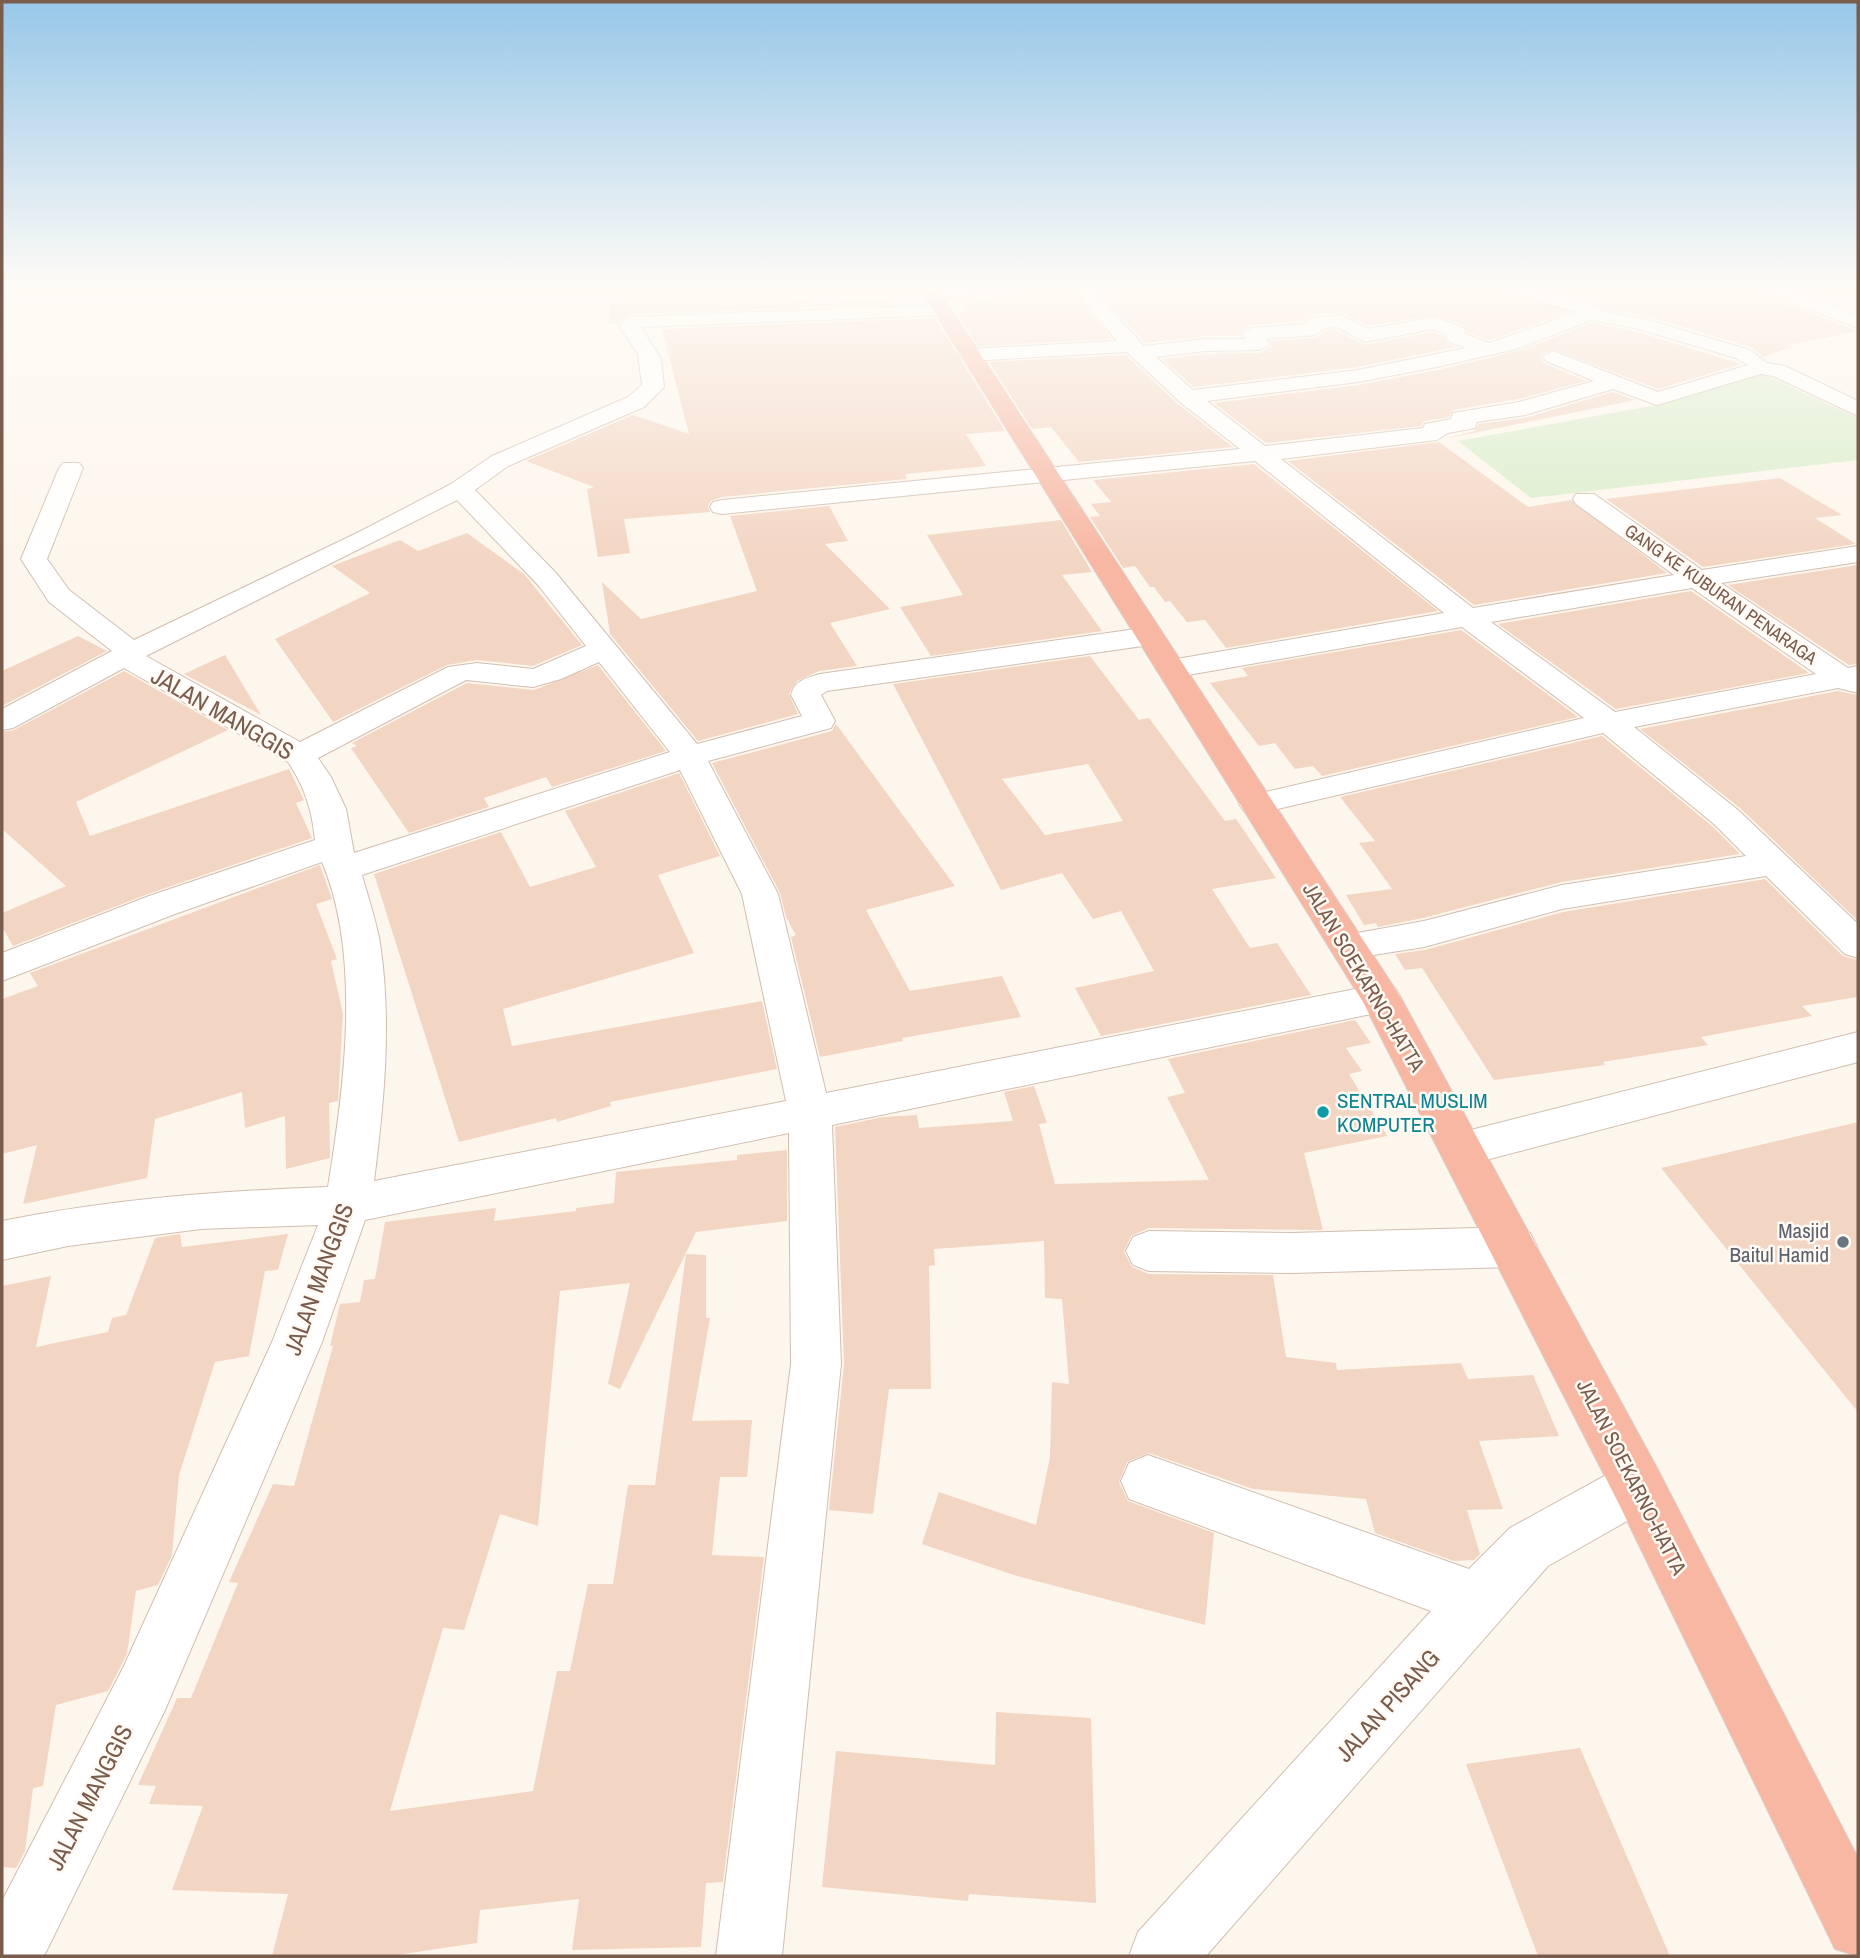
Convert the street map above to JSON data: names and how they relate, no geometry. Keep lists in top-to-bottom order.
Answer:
{
  "streets": {
    "highway": ["JALAN SOEKARNO-HATTA"],
    "street": ["GANG KE KUBURAN PENARAGA", "JALAN MANGGIS", "JALAN PISANG"]
  },
  "crossings": [
    ["JALAN SOEKARNO-HATTA", "JALAN PISANG"]
  ],
  "places": ["SENTRAL MUSLIM KOMPUTER", "Masjid Baitul Hamid"]
}
